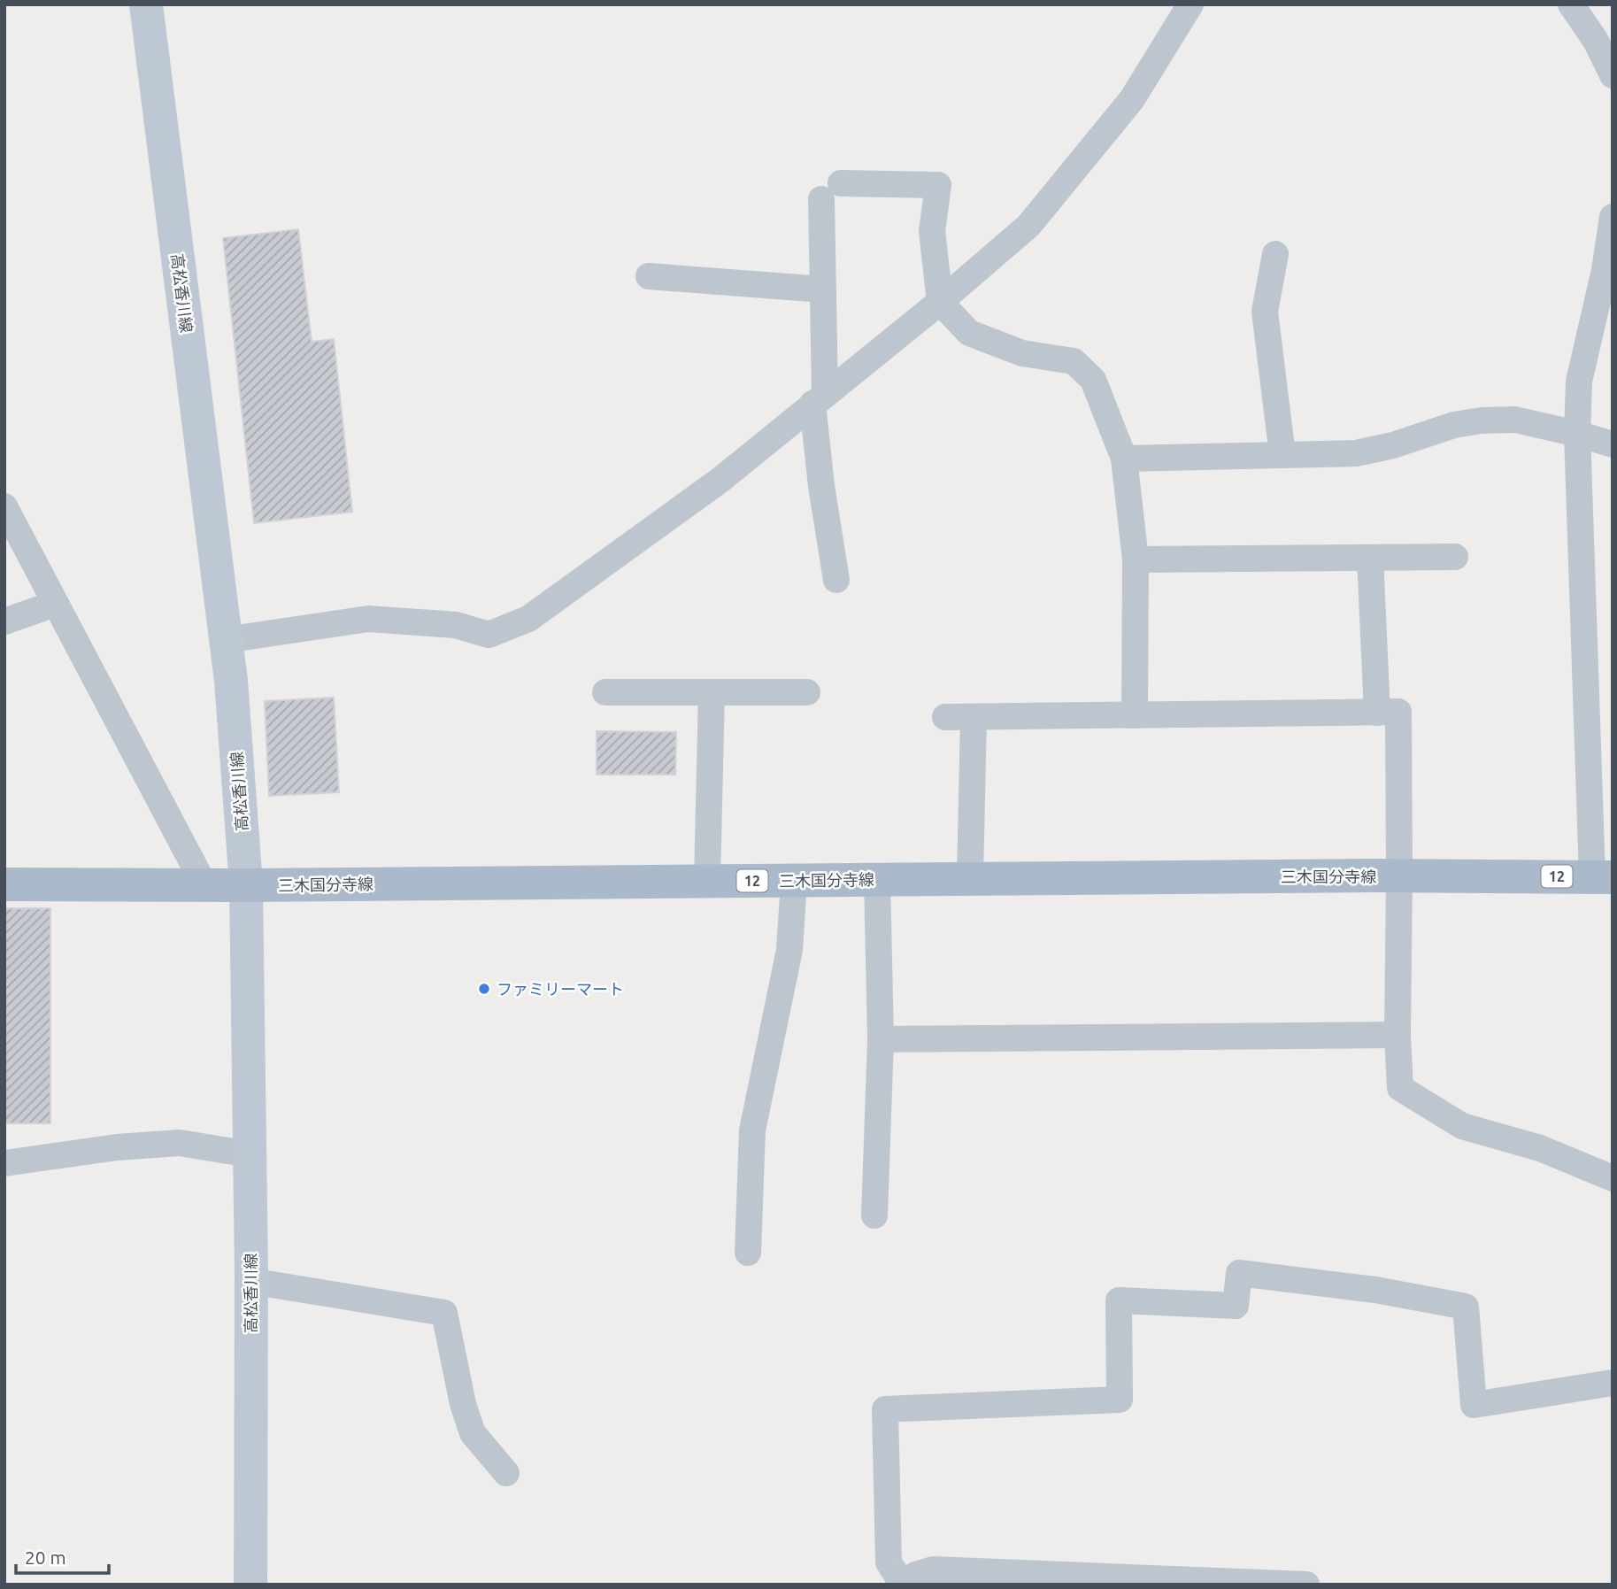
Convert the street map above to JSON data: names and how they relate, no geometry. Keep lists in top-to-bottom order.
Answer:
{
  "streets": {
    "main road": ["高松香川線", "三木国分寺線", "12"]
  },
  "crossings": [
    ["高松香川線", "三木国分寺線"]
  ],
  "places": ["ファミリーマート"],
  "scale_bar": "20 m"
}
